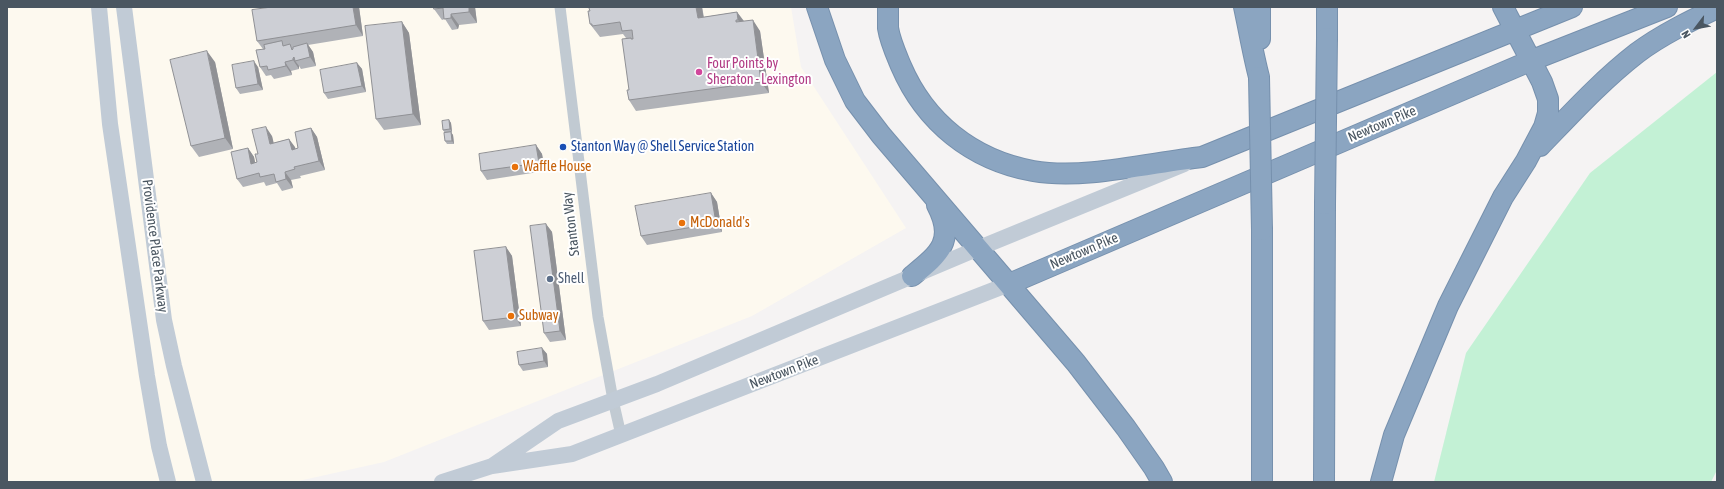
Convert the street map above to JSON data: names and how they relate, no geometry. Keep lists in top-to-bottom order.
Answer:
{
  "streets": {
    "highway": ["Newtown Pike"],
    "main road": ["Providence Place Parkway"],
    "street": ["Stanton Way"]
  },
  "crossings": [
    ["Newtown Pike", "Stanton Way"]
  ],
  "places": [
    "Four Points by Sheraton - Lexington",
    "Stanton Way @ Shell Service Station",
    "Waffle House",
    "McDonald's",
    "Shell",
    "Subway"
  ],
  "north": "bottom left"
}
